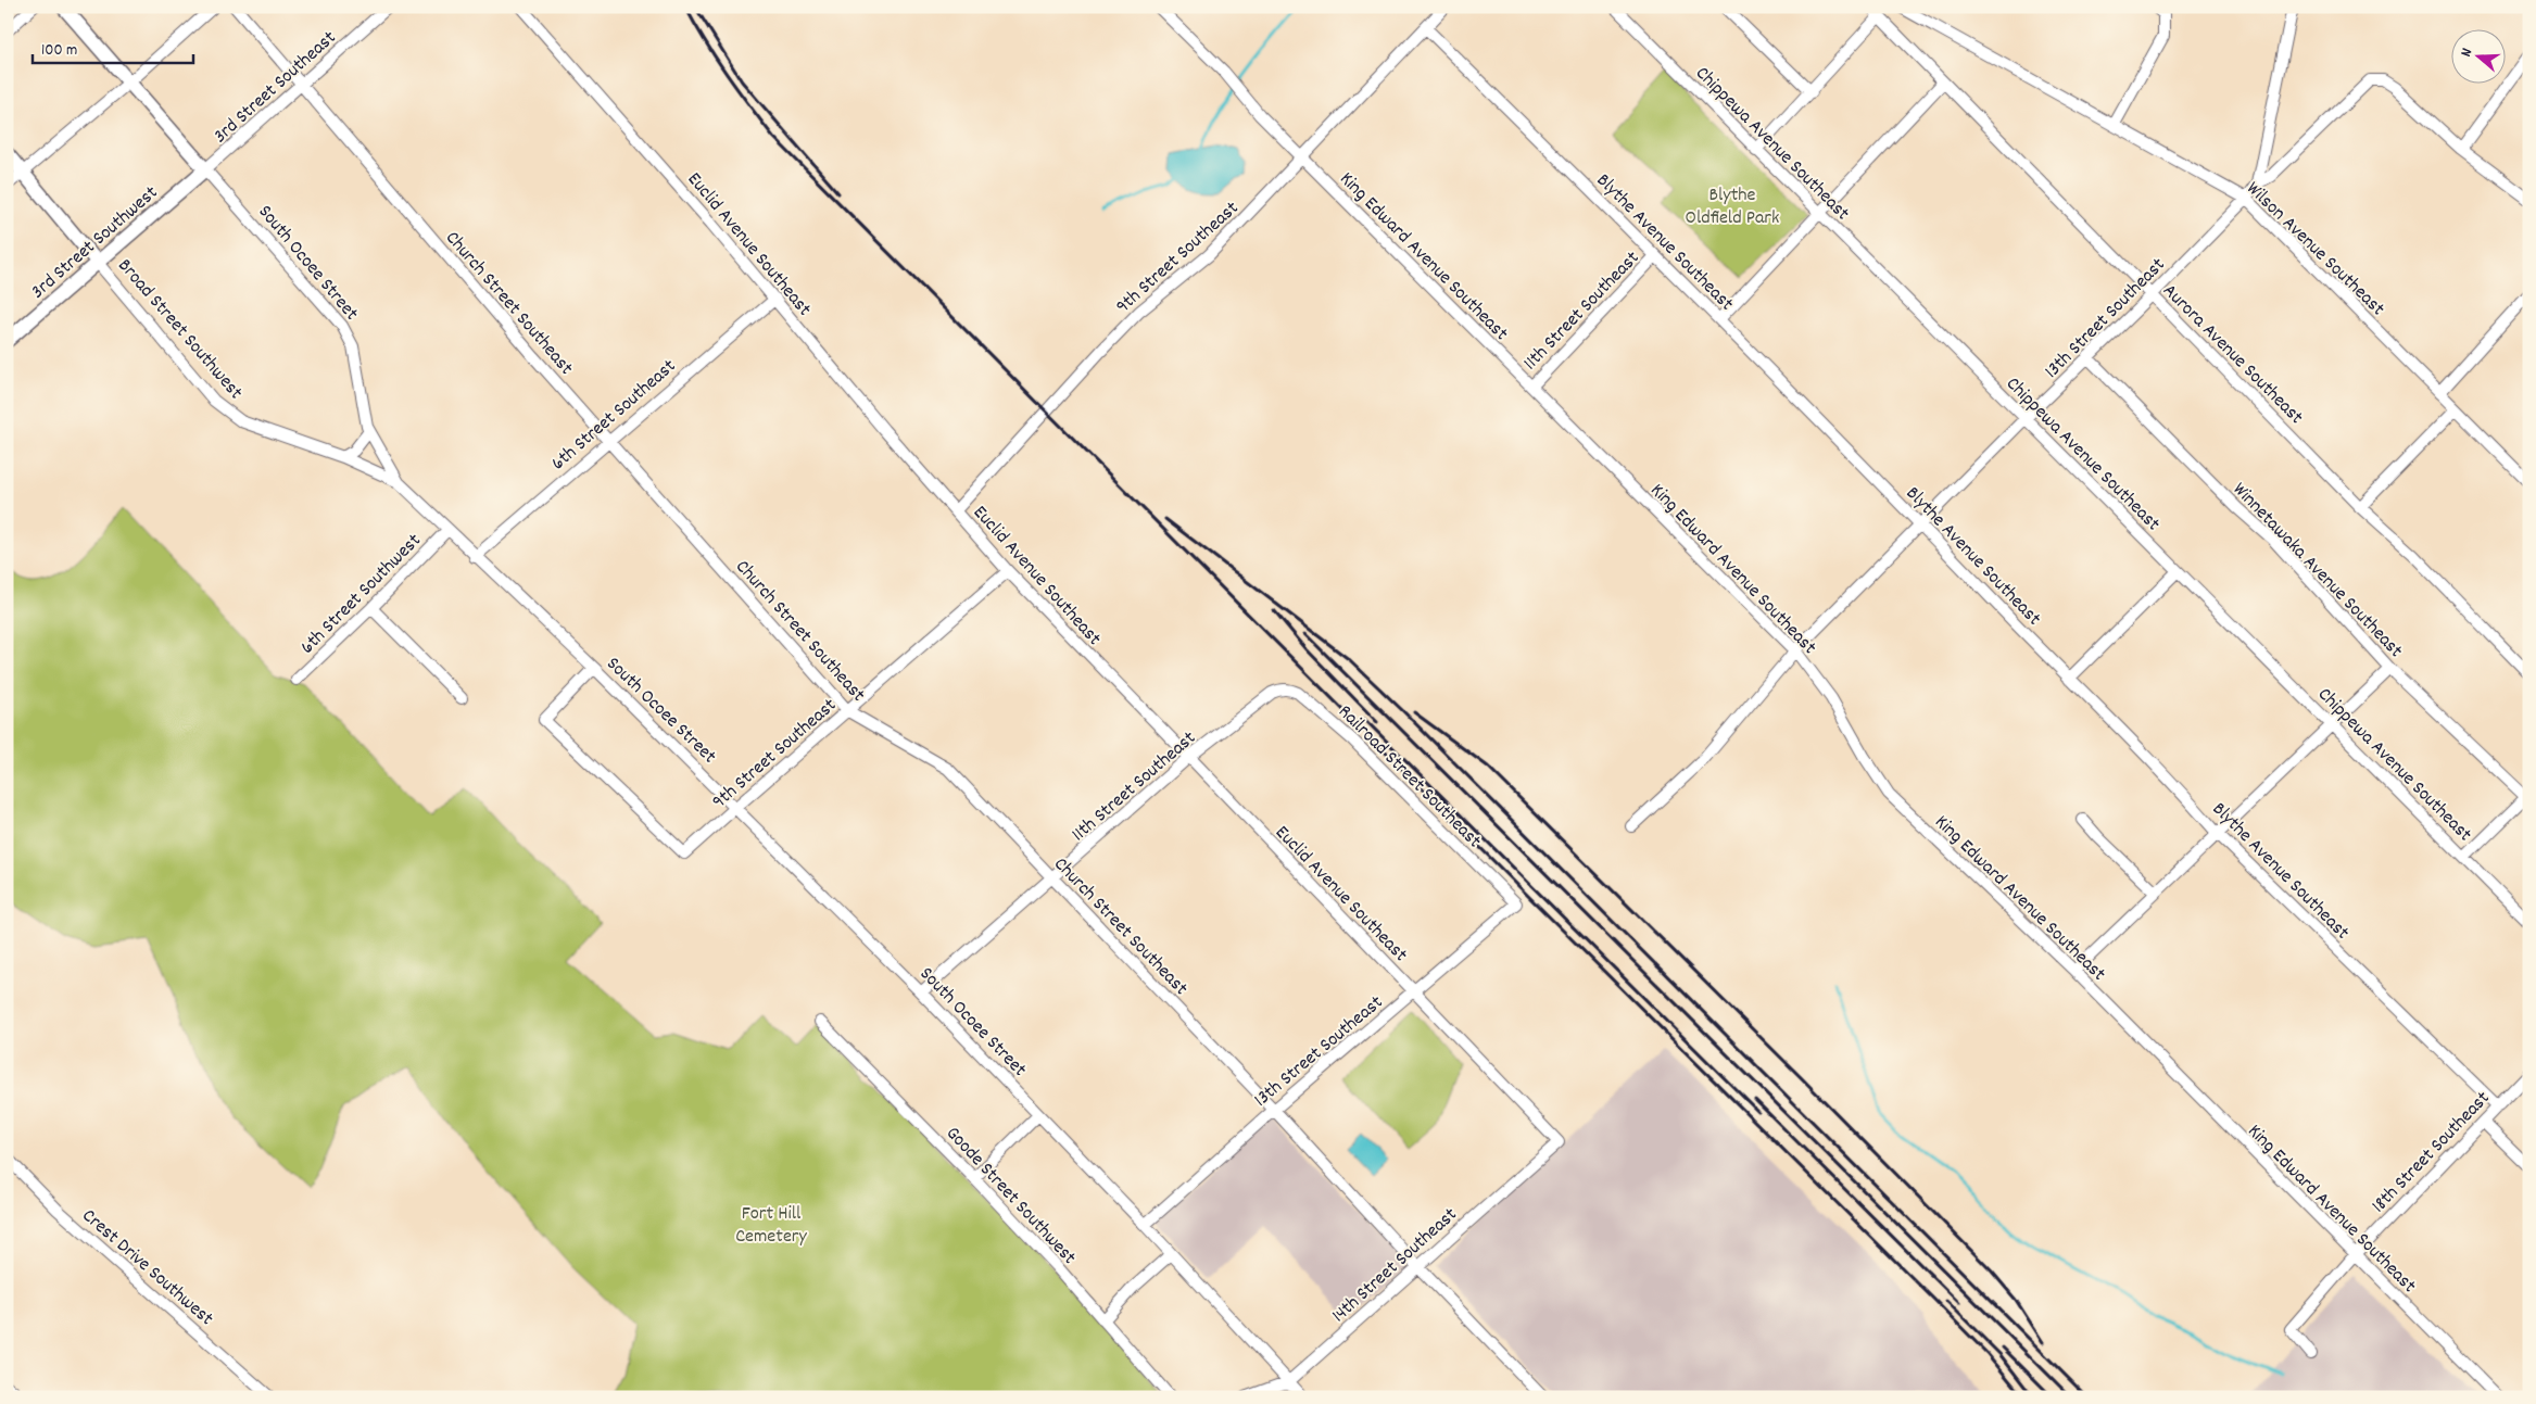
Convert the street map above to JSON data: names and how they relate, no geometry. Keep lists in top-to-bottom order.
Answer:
{
  "streets": {
    "main road": ["3rd Street Southwest", "South Ocoee Street", "Broad Street Southwest"],
    "street": [
      "3rd Street Southeast",
      "Chippewa Avenue Southeast",
      "Blythe Avenue Southeast",
      "Euclid Avenue Southeast",
      "Wilson Avenue Southeast",
      "King Edward Avenue Southeast",
      "9th Street Southeast",
      "Church Street Southeast",
      "11th Street Southeast",
      "13th Street Southeast",
      "Aurora Avenue Southeast",
      "6th Street Southeast",
      "Winnetawaka Avenue Southeast",
      "6th Street Southwest",
      "Railroad Street Southeast",
      "18th Street Southeast",
      "Goode Street Southwest",
      "14th Street Southeast",
      "Crest Drive Southwest"
    ]
  },
  "crossings": [
    ["3rd Street Southeast", "3rd Street Southwest"],
    ["3rd Street Southeast", "South Ocoee Street"],
    ["3rd Street Southeast", "Church Street Southeast"],
    ["Chippewa Avenue Southeast", "13th Street Southeast"],
    ["3rd Street Southwest", "South Ocoee Street"],
    ["3rd Street Southwest", "Broad Street Southwest"],
    ["Blythe Avenue Southeast", "9th Street Southeast"],
    ["Blythe Avenue Southeast", "11th Street Southeast"],
    ["Blythe Avenue Southeast", "13th Street Southeast"],
    ["Blythe Avenue Southeast", "18th Street Southeast"],
    ["Euclid Avenue Southeast", "9th Street Southeast"],
    ["Euclid Avenue Southeast", "11th Street Southeast"],
    ["Euclid Avenue Southeast", "13th Street Southeast"],
    ["Euclid Avenue Southeast", "6th Street Southeast"],
    ["Euclid Avenue Southeast", "14th Street Southeast"],
    ["Wilson Avenue Southeast", "13th Street Southeast"],
    ["King Edward Avenue Southeast", "9th Street Southeast"],
    ["King Edward Avenue Southeast", "11th Street Southeast"],
    ["King Edward Avenue Southeast", "13th Street Southeast"],
    ["King Edward Avenue Southeast", "18th Street Southeast"],
    ["9th Street Southeast", "South Ocoee Street"],
    ["9th Street Southeast", "Church Street Southeast"],
    ["South Ocoee Street", "11th Street Southeast"],
    ["South Ocoee Street", "13th Street Southeast"],
    ["South Ocoee Street", "Broad Street Southwest"],
    ["South Ocoee Street", "6th Street Southeast"],
    ["South Ocoee Street", "6th Street Southwest"],
    ["South Ocoee Street", "14th Street Southeast"],
    ["Church Street Southeast", "11th Street Southeast"],
    ["Church Street Southeast", "13th Street Southeast"],
    ["Church Street Southeast", "6th Street Southeast"],
    ["Church Street Southeast", "14th Street Southeast"],
    ["11th Street Southeast", "Railroad Street Southeast"],
    ["13th Street Southeast", "Aurora Avenue Southeast"],
    ["13th Street Southeast", "Winnetawaka Avenue Southeast"],
    ["13th Street Southeast", "Railroad Street Southeast"]
  ],
  "parks": ["Blythe Oldfield Park", "Fort Hill Cemetery"],
  "scale_bar": "100 m",
  "north": "left"
}
